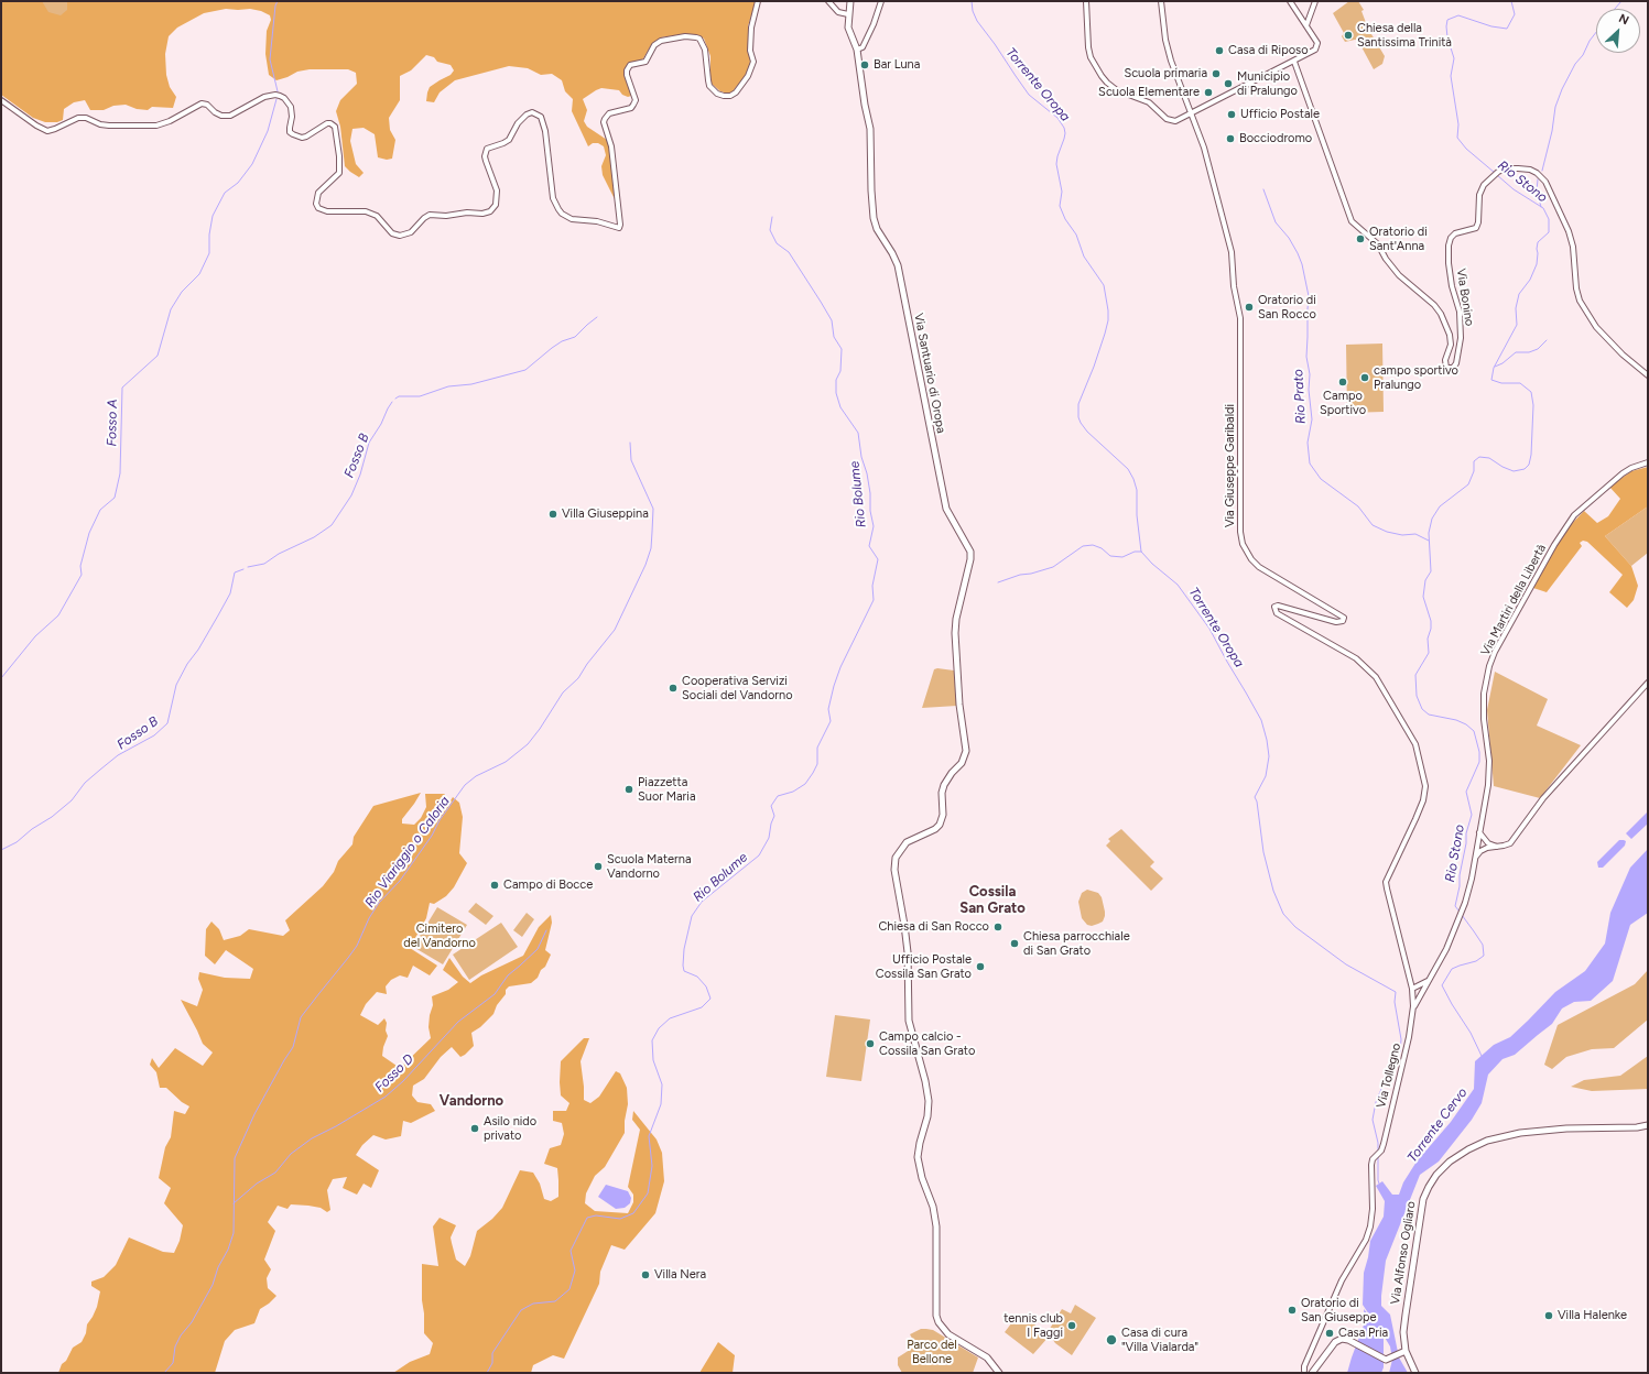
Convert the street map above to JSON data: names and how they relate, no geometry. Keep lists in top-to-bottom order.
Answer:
{
  "streets": {
    "main road": ["Via Santuario di Oropa", "Via Alfonso Ogliaro"],
    "street": [
      "Via Bonino",
      "Via Giuseppe Garibaldi",
      "Via Martiri della Libertà",
      "Via Tollegno"
    ]
  },
  "crossings": [
    ["Via Giuseppe Garibaldi", "Via Tollegno"]
  ],
  "districts": ["Cossila San Grato", "Vandorno"],
  "water": [
    "Torrente Oropa",
    "Rio Stono",
    "Rio Prato",
    "Fosso A",
    "Fosso B",
    "Rio Bolume",
    "Rio Viariggio o Caloria",
    "Fosso D",
    "Torrente Cervo"
  ],
  "parks": ["Cimitero del Vandorno", "Parco del Bellone"],
  "places": [
    "Chiesa della Santissima Trinità",
    "Casa di Riposo",
    "Bar Luna",
    "Scuola primaria",
    "Municipio di Pralungo",
    "Scuola Elementare",
    "Ufficio Postale",
    "Bocciodromo",
    "Oratorio di Sant'Anna",
    "Oratorio di San Rocco",
    "campo sportivo Pralungo",
    "Campo Sportivo",
    "Villa Giuseppina",
    "Cooperativa Servizi Sociali del Vandorno",
    "Piazzetta Suor Maria",
    "Scuola Materna Vandorno",
    "Campo di Bocce",
    "Chiesa di San Rocco",
    "Chiesa parrocchiale di San Grato",
    "Ufficio Postale Cossila San Grato",
    "Campo calcio - Cossila San Grato",
    "Asilo nido privato",
    "Villa Nera",
    "Oratorio di San Giuseppe",
    "Villa Halenke",
    "tennis club I Faggi",
    "Casa Pria",
    "Casa di cura \"Villa Vialarda\""
  ],
  "north": "top right"
}
